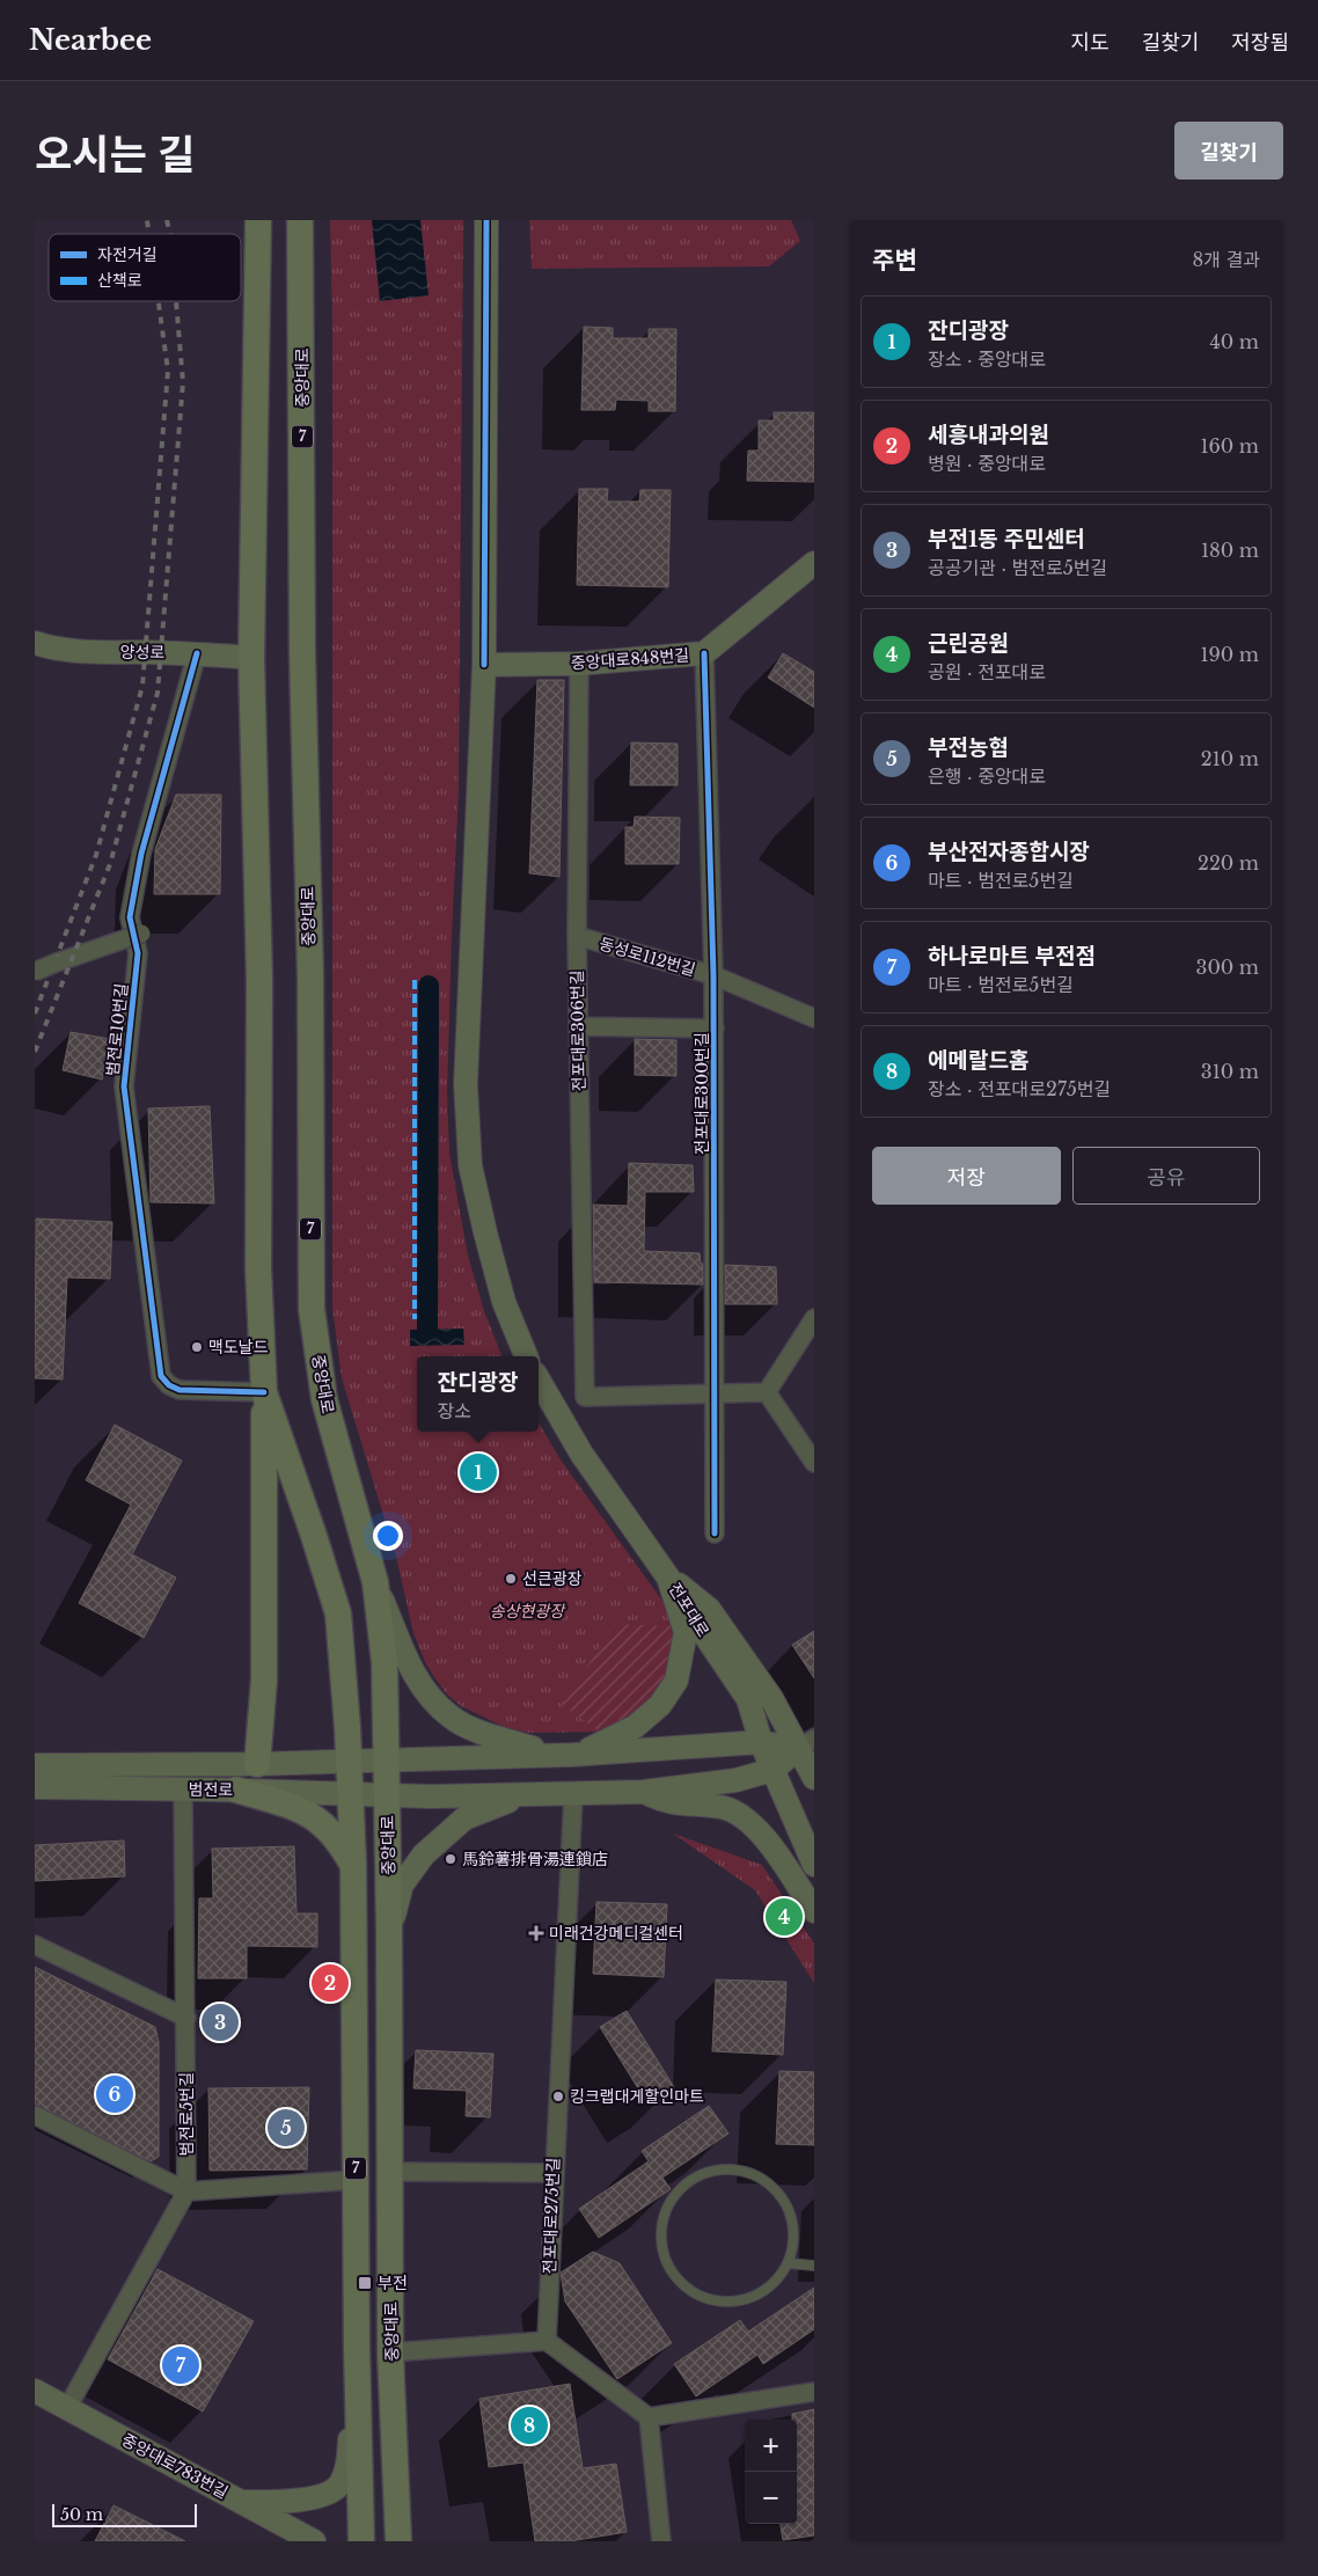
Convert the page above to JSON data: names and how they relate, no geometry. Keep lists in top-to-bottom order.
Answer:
{
  "streets": {
    "main road": [
      "중앙대로",
      "7",
      "양성로",
      "중앙대로848번길",
      "전포대로",
      "범전로",
      "중앙대로783번길"
    ],
    "street": [
      "동성로112번길",
      "범전로10번길",
      "전포대로306번길",
      "전포대로300번길",
      "범전로5번길",
      "전포대로275번길"
    ]
  },
  "crossings": [
    ["중앙대로", "범전로"],
    ["7", "양성로"],
    ["7", "범전로10번길"],
    ["7", "범전로"],
    ["양성로", "범전로10번길"],
    ["중앙대로848번길", "전포대로306번길"],
    ["중앙대로848번길", "전포대로300번길"],
    ["동성로112번길", "전포대로306번길"],
    ["동성로112번길", "전포대로300번길"],
    ["범전로", "범전로5번길"],
    ["범전로5번길", "중앙대로783번길"]
  ],
  "parks": ["송상현광장"],
  "places": {
    "other": [
      "맥도날드",
      "선큰광장",
      "馬鈴薯排骨湯連鎖店",
      "킹크랩대게할인마트"
    ],
    "health": ["미래건강메디컬센터"],
    "transit": ["부전"]
  },
  "legend": ["자전거길", "산책로"],
  "scale_bar": "50 m",
  "page": {
    "header": "Nearbee",
    "nav": ["지도", "길찾기", "저장됨"],
    "title": "오시는 길",
    "buttons": [
      "길찾기",
      ["저장", "공유"]
    ],
    "heading": ["주변", "8개 결과"],
    "list": [
      {
        "mark": "1",
        "name": "잔디광장",
        "note": "장소 · 중앙대로",
        "value": "40 m"
      },
      {
        "mark": "2",
        "name": "세흥내과의원",
        "note": "병원 · 중앙대로",
        "value": "160 m"
      },
      {
        "mark": "3",
        "name": "부전1동 주민센터",
        "note": "공공기관 · 범전로5번길",
        "value": "180 m"
      },
      {
        "mark": "4",
        "name": "근린공원",
        "note": "공원 · 전포대로",
        "value": "190 m"
      },
      {
        "mark": "5",
        "name": "부전농협",
        "note": "은행 · 중앙대로",
        "value": "210 m"
      },
      {
        "mark": "6",
        "name": "부산전자종합시장",
        "note": "마트 · 범전로5번길",
        "value": "220 m"
      },
      {
        "mark": "7",
        "name": "하나로마트 부전점",
        "note": "마트 · 범전로5번길",
        "value": "300 m"
      },
      {
        "mark": "8",
        "name": "에메랄드홈",
        "note": "장소 · 전포대로275번길",
        "value": "310 m"
      }
    ],
    "popup": ["잔디광장", "장소"],
    "pins": [
      "1",
      "4",
      "2",
      "3",
      "6",
      "5",
      "7",
      "8"
    ],
    "map_buttons": ["+", "−"],
    "scale": "50 m"
  }
}
